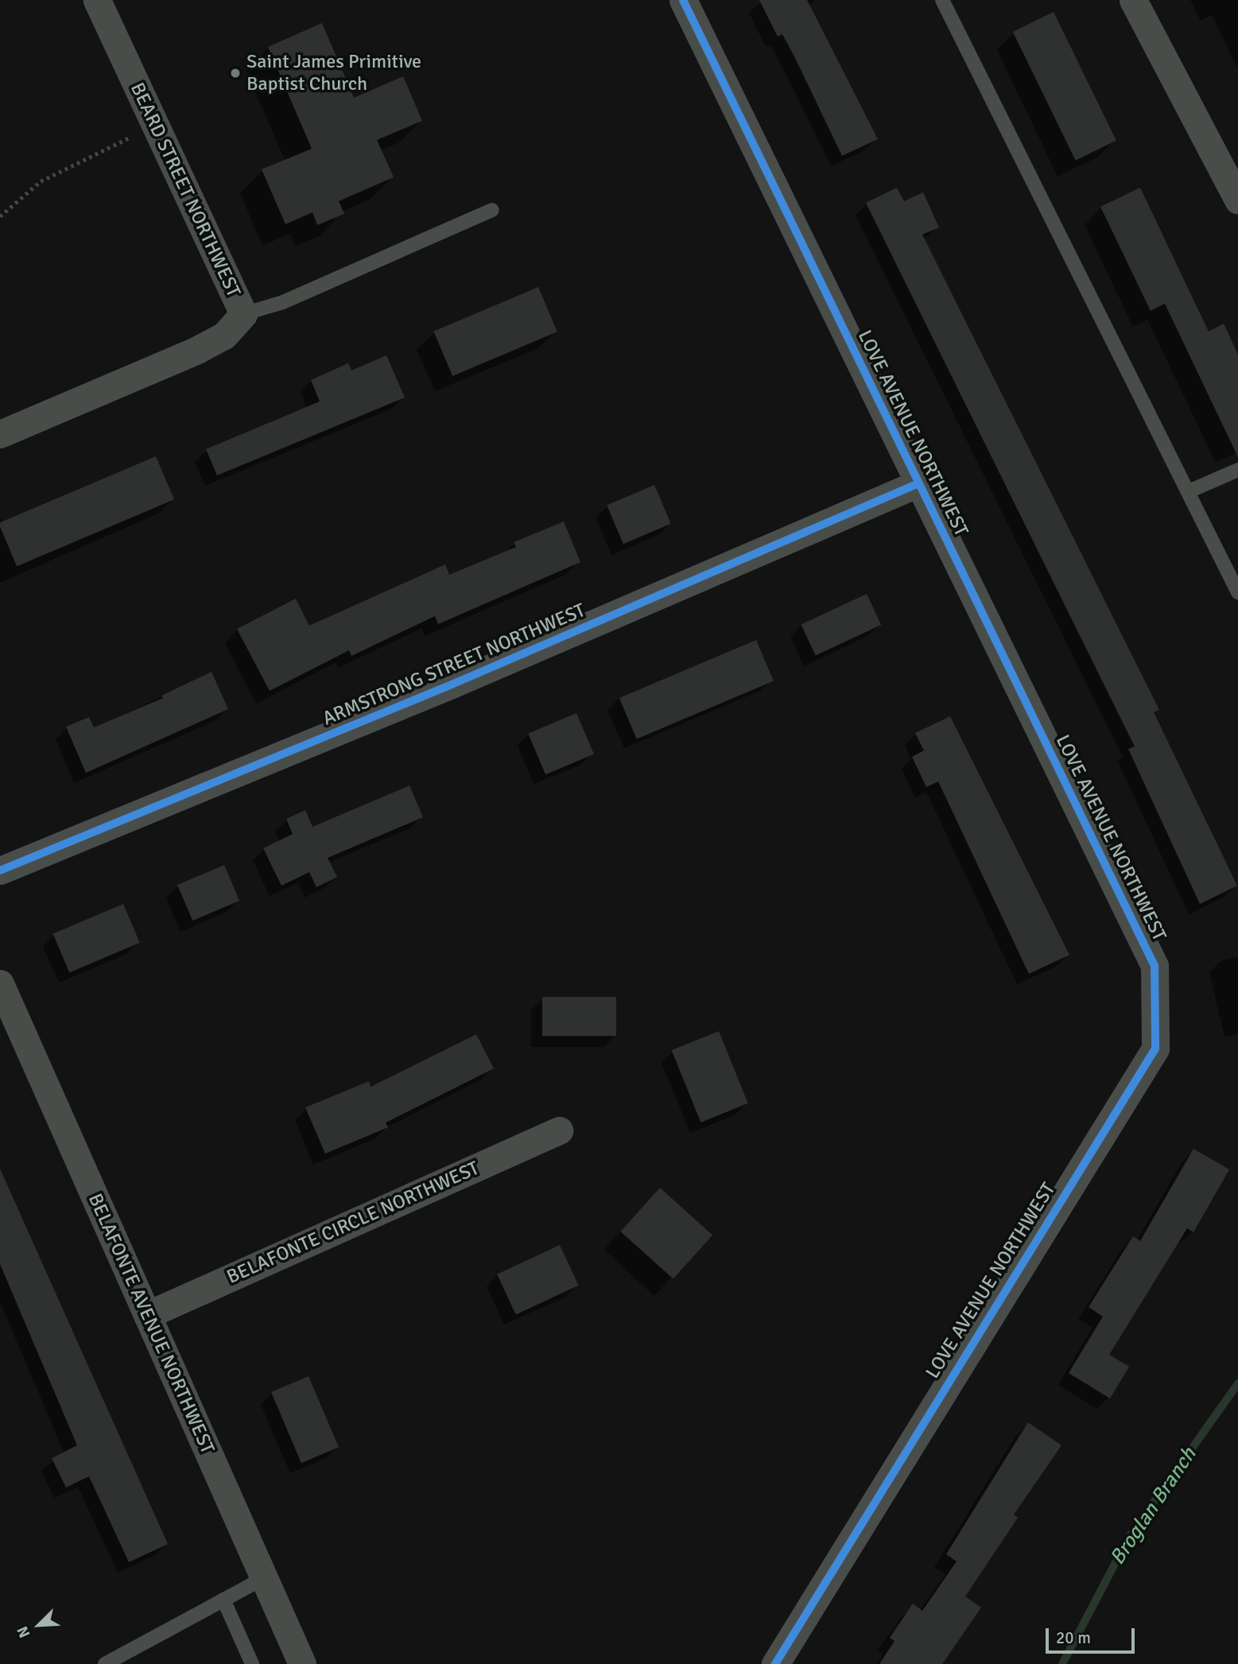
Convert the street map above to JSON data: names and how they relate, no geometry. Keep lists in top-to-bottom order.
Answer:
{
  "streets": {
    "street": [
      "BEARD STREET NORTHWEST",
      "LOVE AVENUE NORTHWEST",
      "ARMSTRONG STREET NORTHWEST",
      "BELAFONTE CIRCLE NORTHWEST",
      "BELAFONTE AVENUE NORTHWEST"
    ]
  },
  "crossings": [
    ["LOVE AVENUE NORTHWEST", "ARMSTRONG STREET NORTHWEST"],
    ["BELAFONTE CIRCLE NORTHWEST", "BELAFONTE AVENUE NORTHWEST"]
  ],
  "water": ["Broglan Branch"],
  "places": ["Saint James Primitive Baptist Church"],
  "scale_bar": "20 m",
  "north": "bottom left"
}
